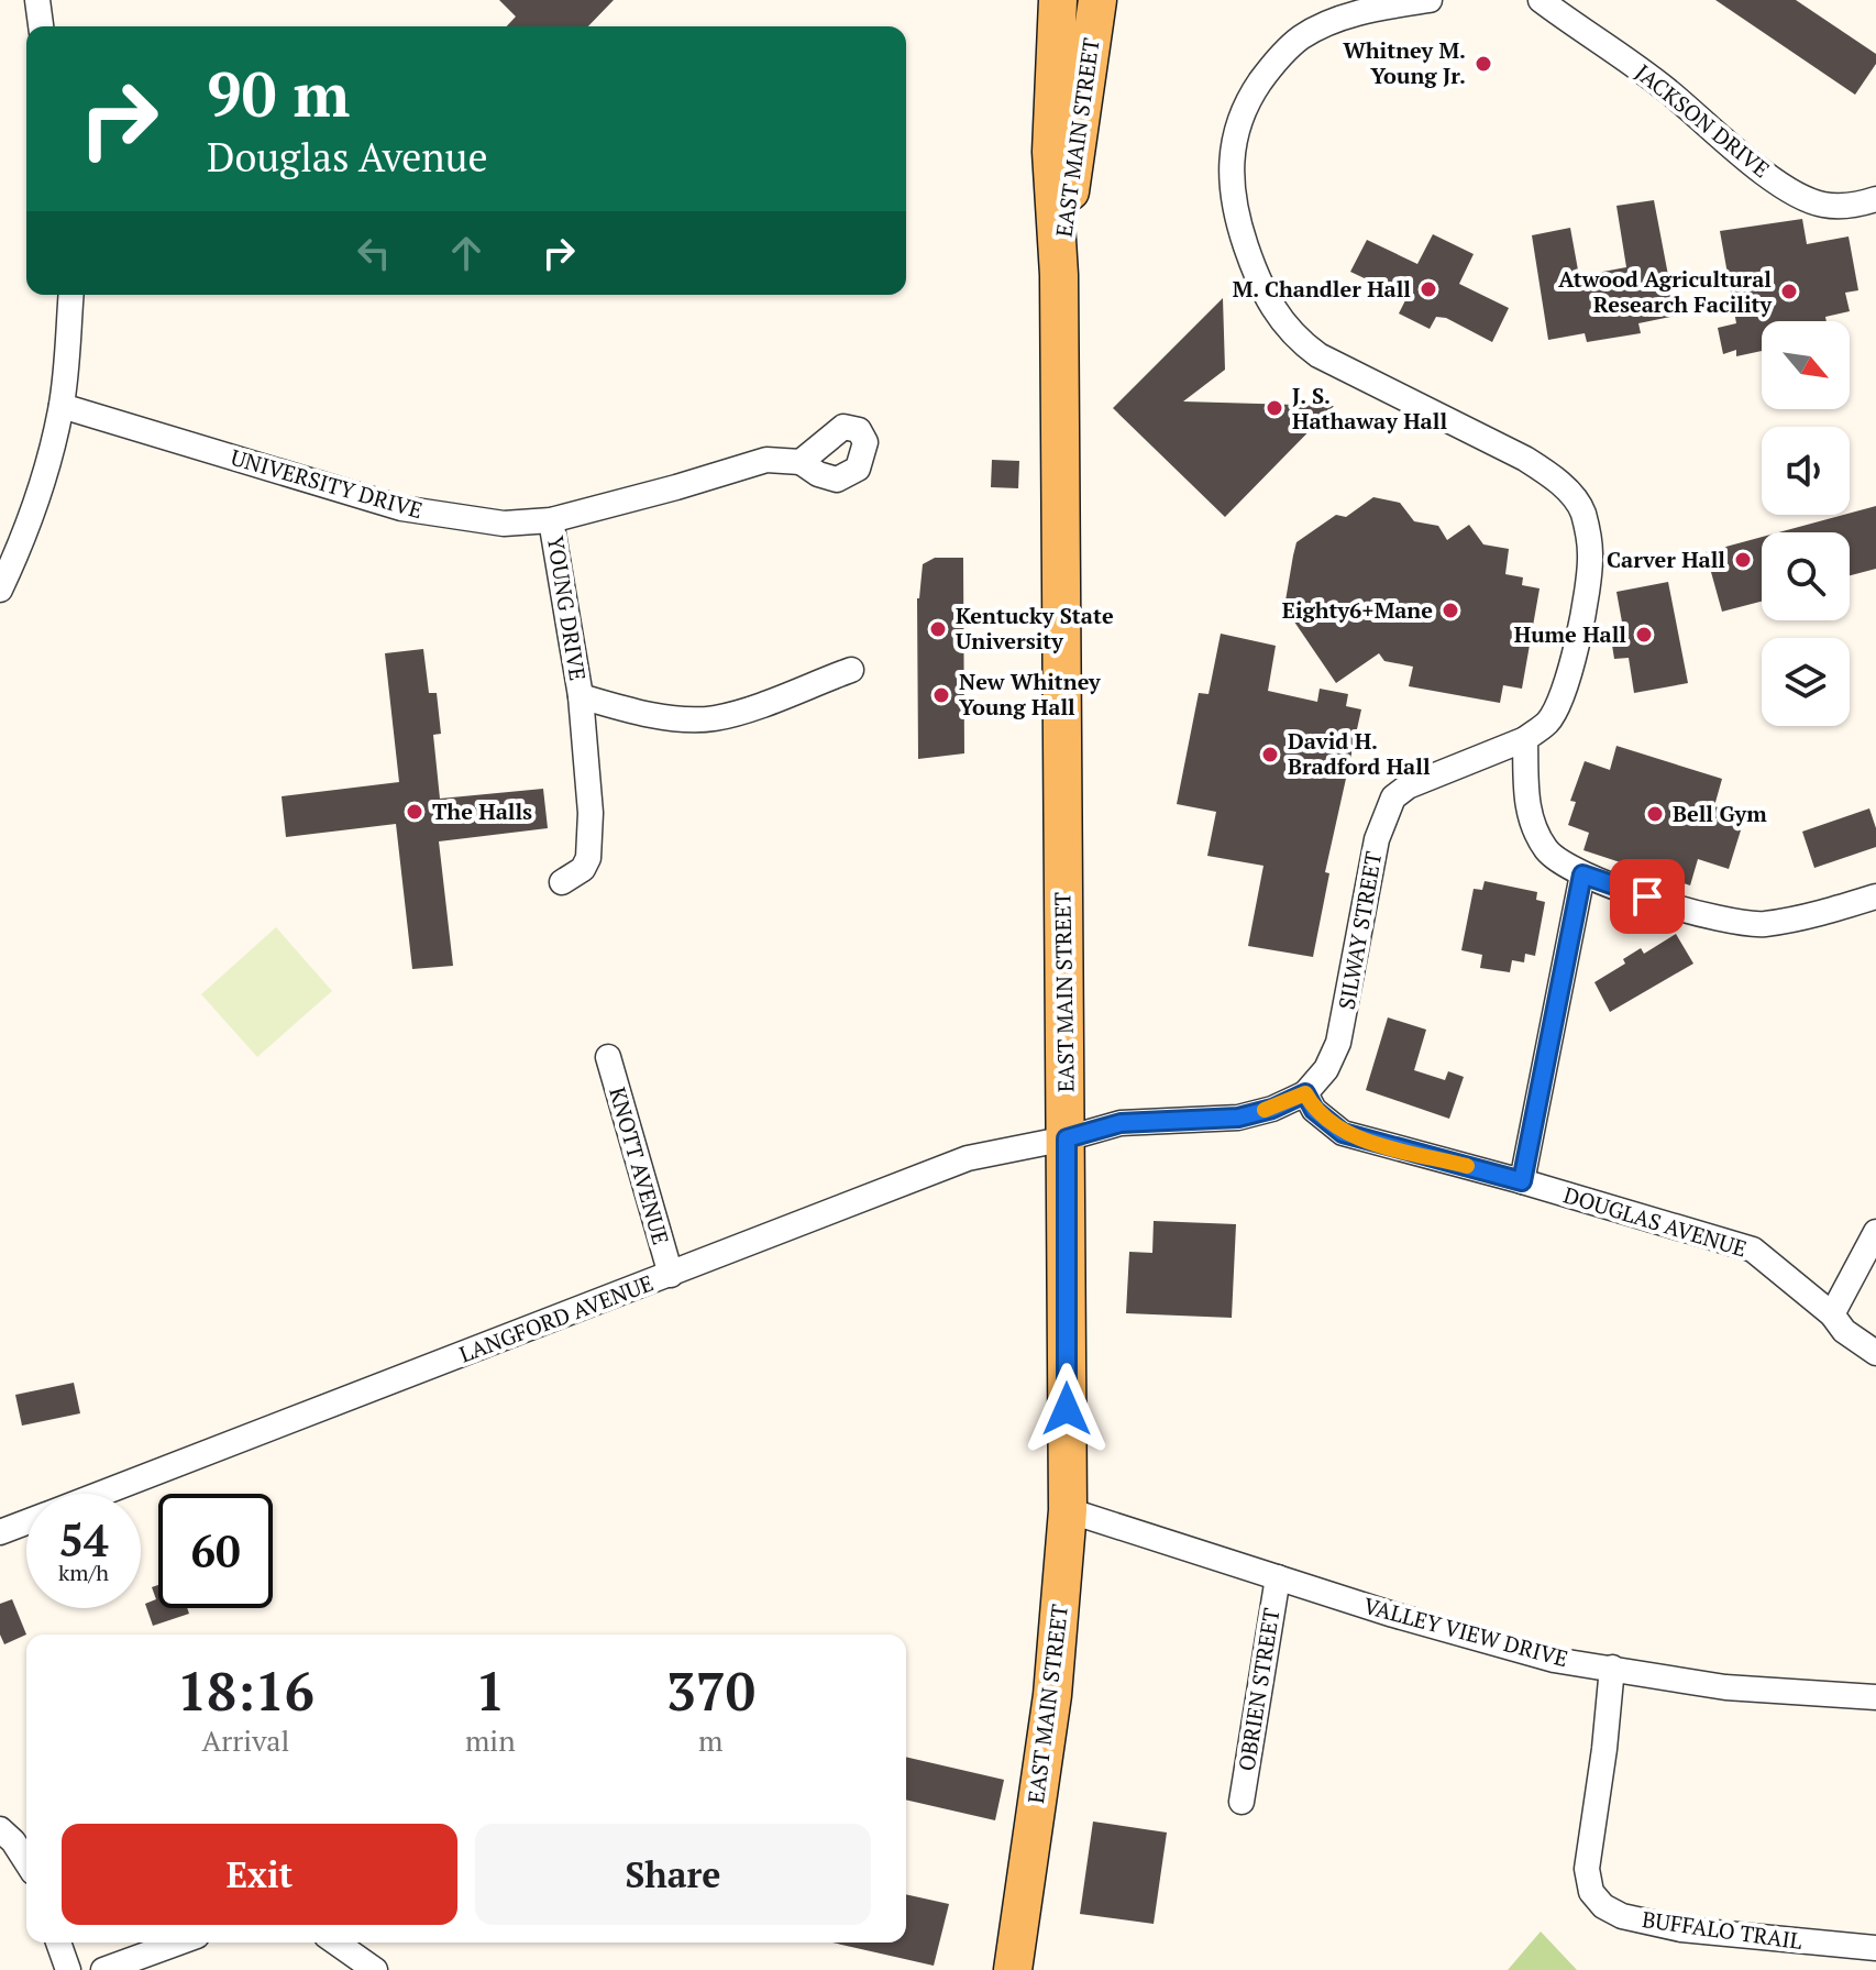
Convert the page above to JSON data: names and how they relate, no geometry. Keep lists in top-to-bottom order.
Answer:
{
  "streets": {
    "main road": ["EAST MAIN STREET"],
    "street": [
      "JACKSON DRIVE",
      "UNIVERSITY DRIVE",
      "YOUNG DRIVE",
      "SILWAY STREET",
      "KNOTT AVENUE",
      "DOUGLAS AVENUE",
      "LANGFORD AVENUE",
      "VALLEY VIEW DRIVE",
      "OBRIEN STREET",
      "BUFFALO TRAIL"
    ]
  },
  "crossings": [
    ["EAST MAIN STREET", "LANGFORD AVENUE"],
    ["EAST MAIN STREET", "VALLEY VIEW DRIVE"],
    ["UNIVERSITY DRIVE", "YOUNG DRIVE"],
    ["SILWAY STREET", "DOUGLAS AVENUE"],
    ["KNOTT AVENUE", "LANGFORD AVENUE"],
    ["VALLEY VIEW DRIVE", "OBRIEN STREET"],
    ["VALLEY VIEW DRIVE", "BUFFALO TRAIL"]
  ],
  "places": [
    "Whitney M. Young Jr.",
    "M. Chandler Hall",
    "Atwood Agricultural Research Facility",
    "J. S. Hathaway Hall",
    "Carver Hall",
    "Eighty6+Mane",
    "Kentucky State University",
    "Hume Hall",
    "New Whitney Young Hall",
    "David H. Bradford Hall",
    "The Halls",
    "Bell Gym"
  ],
  "north": "bottom right",
  "page": {
    "turn": ["90 m", "Douglas Avenue"],
    "speed": "54 km/h",
    "limit": "60",
    "eta": [
      "18:16",
      "Arrival",
      "1",
      "min",
      "370",
      "m"
    ],
    "buttons": ["Exit", "Share"]
  }
}
